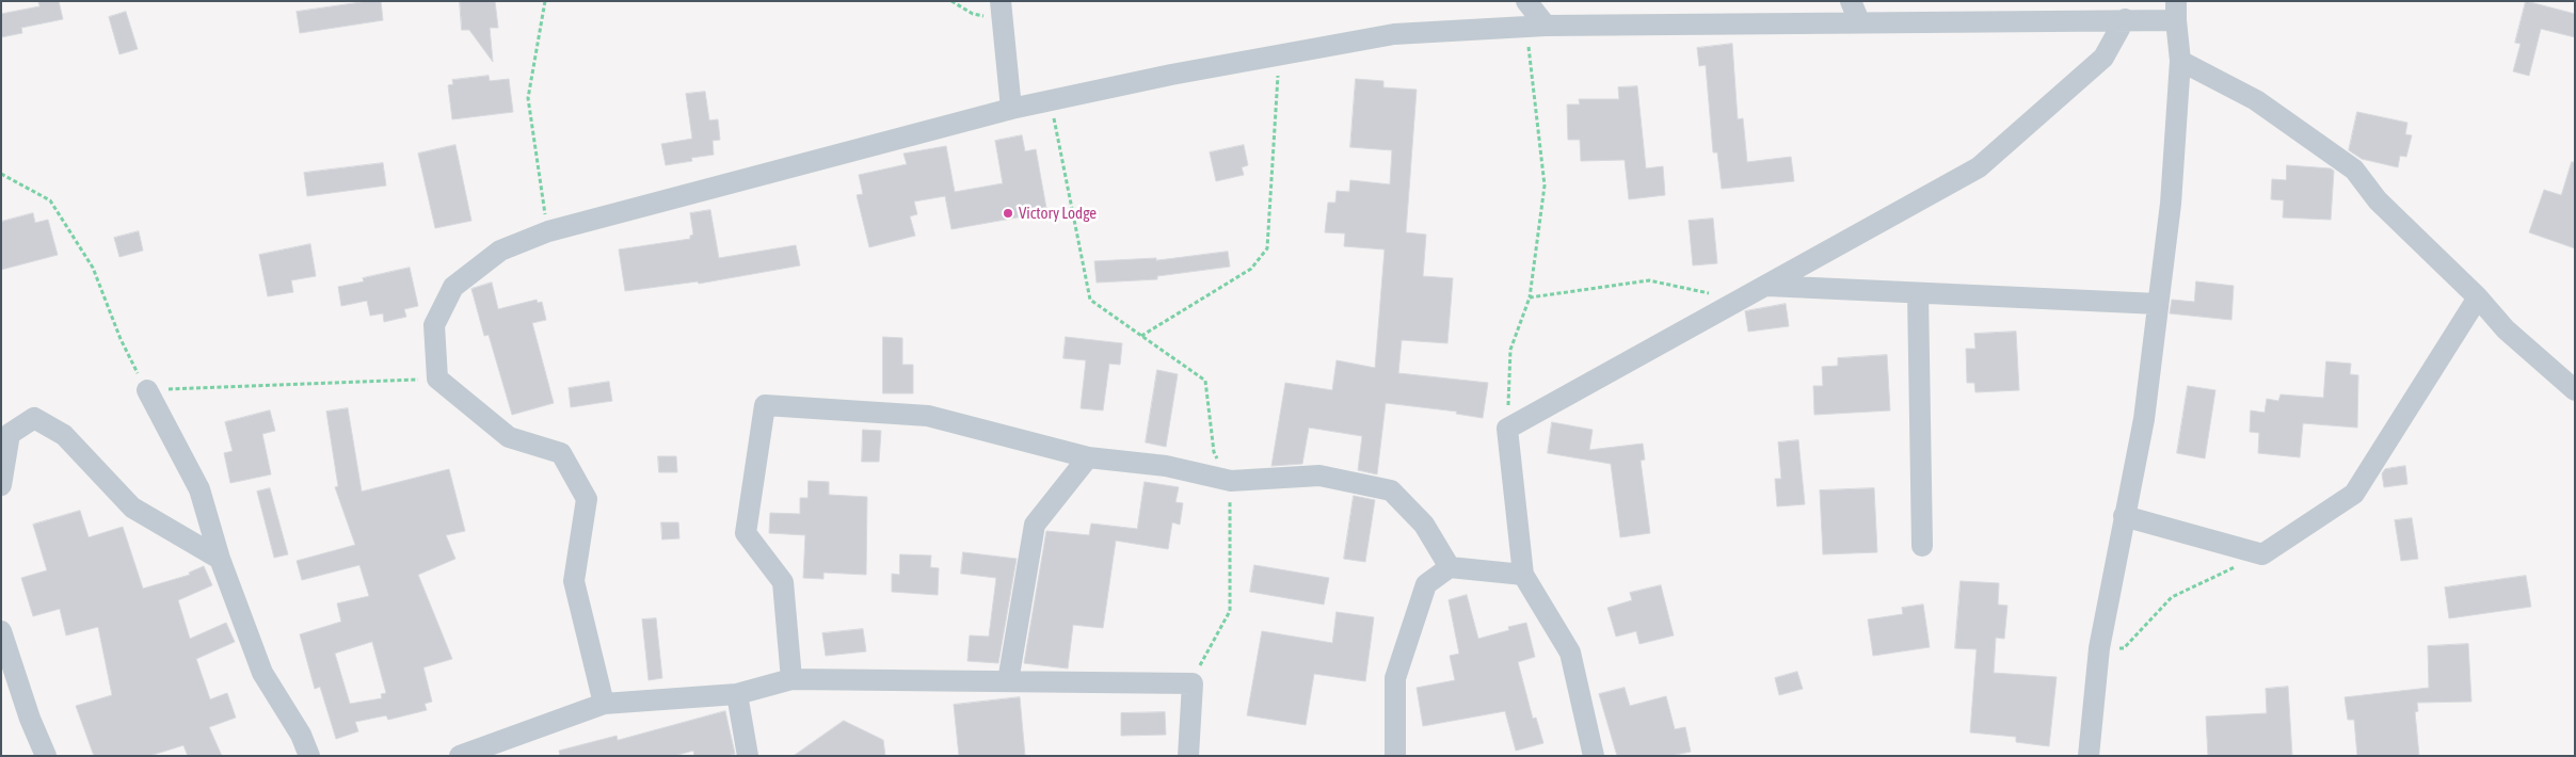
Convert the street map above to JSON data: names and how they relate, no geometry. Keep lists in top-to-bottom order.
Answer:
{
  "places": ["Victory Lodge"]
}
